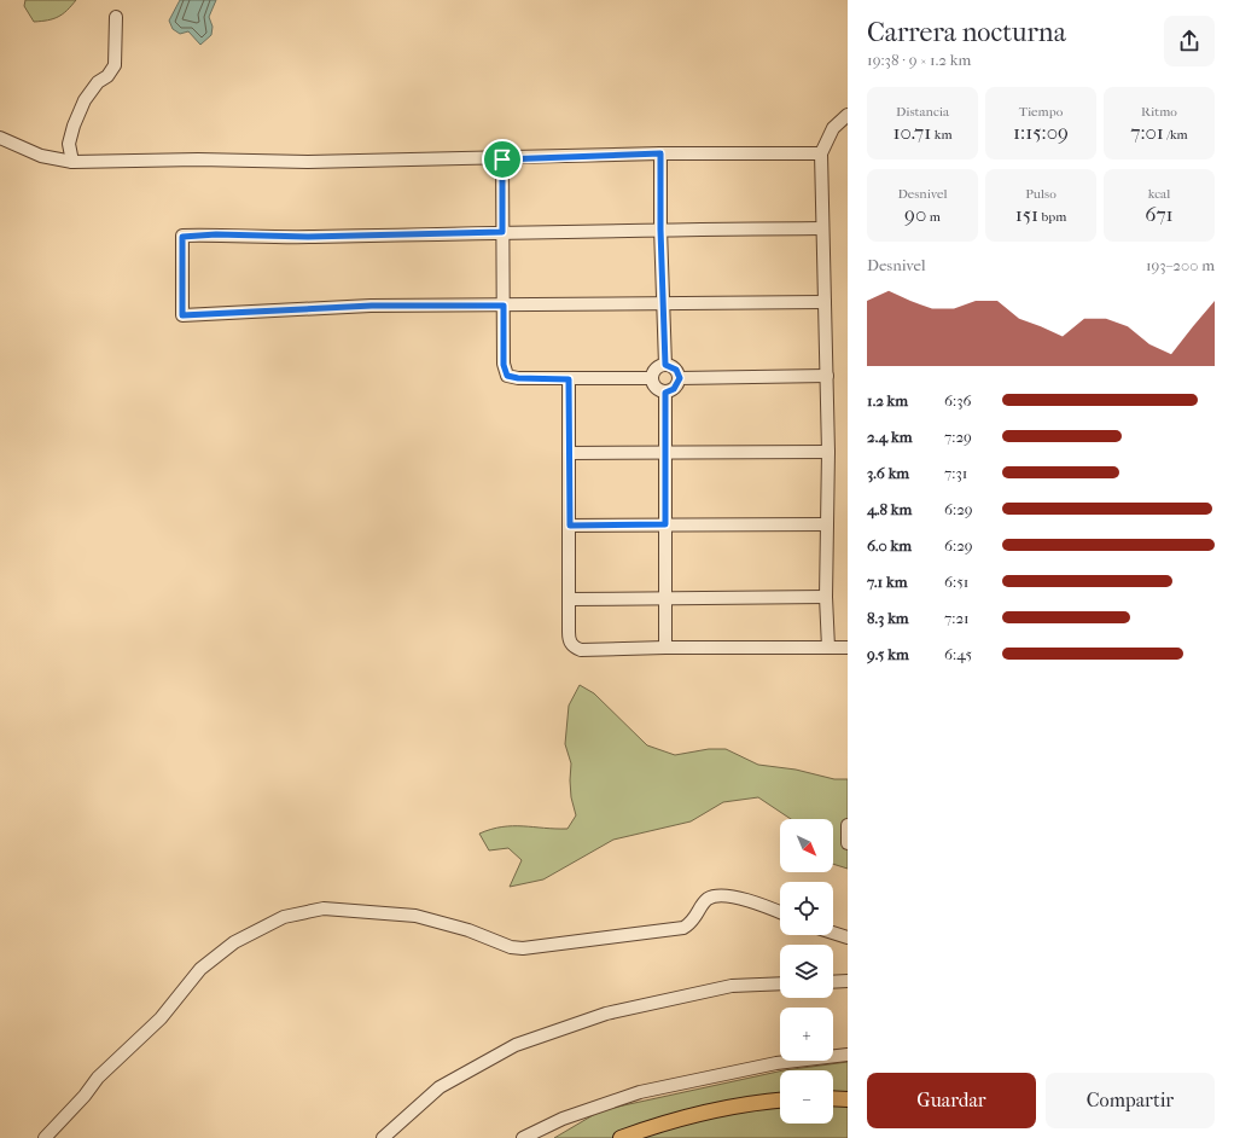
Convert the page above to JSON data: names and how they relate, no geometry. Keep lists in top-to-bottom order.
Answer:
{
  "north": "bottom right",
  "page": {
    "heading": ["Carrera nocturna", "19:38 · 9 × 1.2 km"],
    "stats": [
      ["Distancia", "10.71 km"],
      ["Tiempo", "1:15:09"],
      ["Ritmo", "7:01 /km"],
      ["Desnivel", "90 m"],
      ["Pulso", "151 bpm"],
      ["kcal", "671"]
    ],
    "chart": ["Desnivel", "193–200 m"],
    "list": [
      {
        "name": "1.2 km",
        "note": "6:36"
      },
      {
        "name": "2.4 km",
        "note": "7:29"
      },
      {
        "name": "3.6 km",
        "note": "7:31"
      },
      {
        "name": "4.8 km",
        "note": "6:29"
      },
      {
        "name": "6.0 km",
        "note": "6:29"
      },
      {
        "name": "7.1 km",
        "note": "6:51"
      },
      {
        "name": "8.3 km",
        "note": "7:21"
      },
      {
        "name": "9.5 km",
        "note": "6:45"
      }
    ],
    "map_buttons": ["+", "−"],
    "buttons": ["Guardar", "Compartir"]
  }
}
